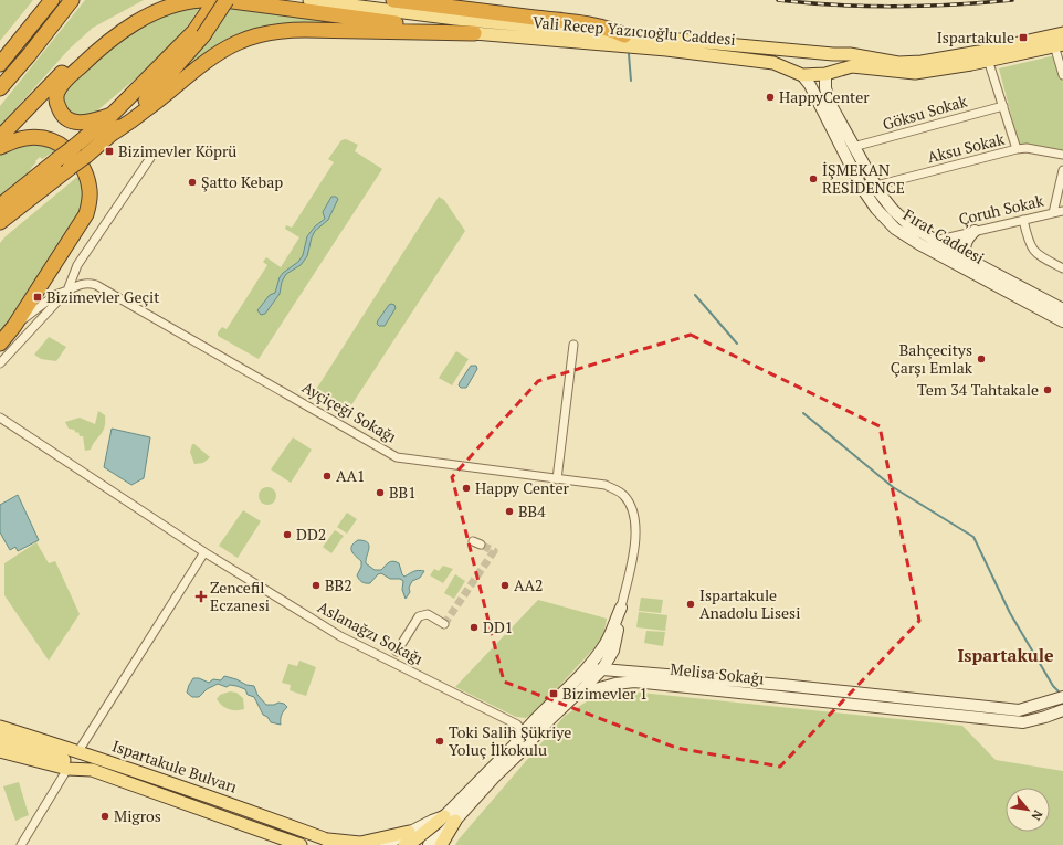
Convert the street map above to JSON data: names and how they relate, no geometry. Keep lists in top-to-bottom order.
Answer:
{
  "streets": {
    "main road": ["Vali Recep Yazıcıoğlu Caddesi", "Ispartakule Bulvarı"],
    "street": [
      "Göksu Sokak",
      "Aksu Sokak",
      "Çoruh Sokak",
      "Fırat Caddesi",
      "Ayçiçeği Sokağı",
      "Aslanağzı Sokağı",
      "Melisa Sokağı"
    ]
  },
  "crossings": [
    ["Vali Recep Yazıcıoğlu Caddesi", "Fırat Caddesi"],
    ["Göksu Sokak", "Fırat Caddesi"],
    ["Aksu Sokak", "Fırat Caddesi"],
    ["Çoruh Sokak", "Fırat Caddesi"],
    ["Ayçiçeği Sokağı", "Melisa Sokağı"],
    ["Aslanağzı Sokağı", "Melisa Sokağı"]
  ],
  "districts": ["Ispartakule"],
  "places": {
    "transit": [
      "Ispartakule",
      "Bizimevler Köprü",
      "Bizimevler Geçit",
      "Bizimevler 1"
    ],
    "other": [
      "HappyCenter",
      "İŞMEKAN RESİDENCE",
      "Şatto Kebap",
      "Bahçecitys Çarşı Emlak",
      "Tem 34 Tahtakale",
      "AA1",
      "Happy Center",
      "BB1",
      "BB4",
      "DD2",
      "BB2",
      "AA2",
      "Ispartakule Anadolu Lisesi",
      "DD1",
      "Toki Salih Şükriye Yoluç İlkokulu",
      "Migros"
    ],
    "health": ["Zencefil Eczanesi"]
  },
  "north": "bottom right"
}
